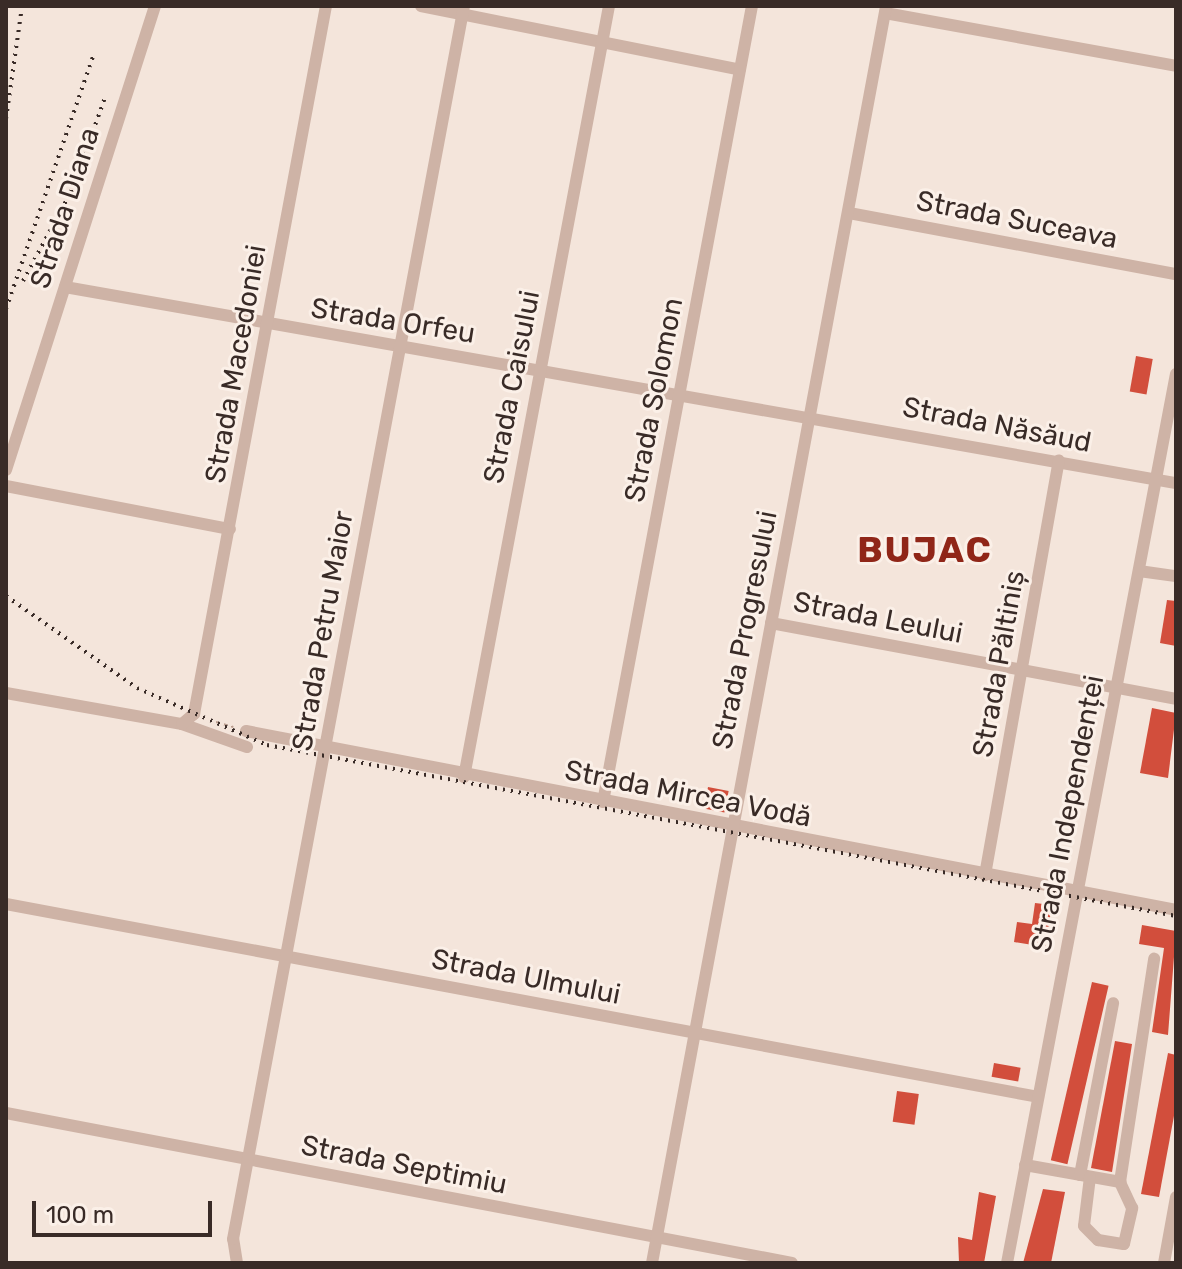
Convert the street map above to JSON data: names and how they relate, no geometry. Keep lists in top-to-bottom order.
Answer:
{
  "streets": {
    "street": [
      "Strada Diana",
      "Strada Suceava",
      "Strada Orfeu",
      "Strada Macedoniei",
      "Strada Caisului",
      "Strada Solomon",
      "Strada Năsăud",
      "Strada Leului",
      "Strada Progresului",
      "Strada Petru Maior",
      "Strada Păltiniș",
      "Strada Mircea Vodă",
      "Strada Independenței",
      "Strada Ulmului",
      "Strada Septimiu"
    ]
  },
  "crossings": [
    ["Strada Diana", "Strada Orfeu"],
    ["Strada Suceava", "Strada Progresului"],
    ["Strada Orfeu", "Strada Macedoniei"],
    ["Strada Orfeu", "Strada Caisului"],
    ["Strada Orfeu", "Strada Solomon"],
    ["Strada Orfeu", "Strada Năsăud"],
    ["Strada Orfeu", "Strada Progresului"],
    ["Strada Orfeu", "Strada Petru Maior"],
    ["Strada Caisului", "Strada Mircea Vodă"],
    ["Strada Solomon", "Strada Mircea Vodă"],
    ["Strada Năsăud", "Strada Progresului"],
    ["Strada Năsăud", "Strada Păltiniș"],
    ["Strada Năsăud", "Strada Independenței"],
    ["Strada Leului", "Strada Progresului"],
    ["Strada Leului", "Strada Păltiniș"],
    ["Strada Leului", "Strada Independenței"],
    ["Strada Progresului", "Strada Mircea Vodă"],
    ["Strada Progresului", "Strada Ulmului"],
    ["Strada Progresului", "Strada Septimiu"],
    ["Strada Petru Maior", "Strada Mircea Vodă"],
    ["Strada Petru Maior", "Strada Ulmului"],
    ["Strada Petru Maior", "Strada Septimiu"],
    ["Strada Păltiniș", "Strada Mircea Vodă"],
    ["Strada Mircea Vodă", "Strada Independenței"],
    ["Strada Independenței", "Strada Ulmului"]
  ],
  "districts": ["BUJAC"],
  "scale_bar": "100 m"
}
